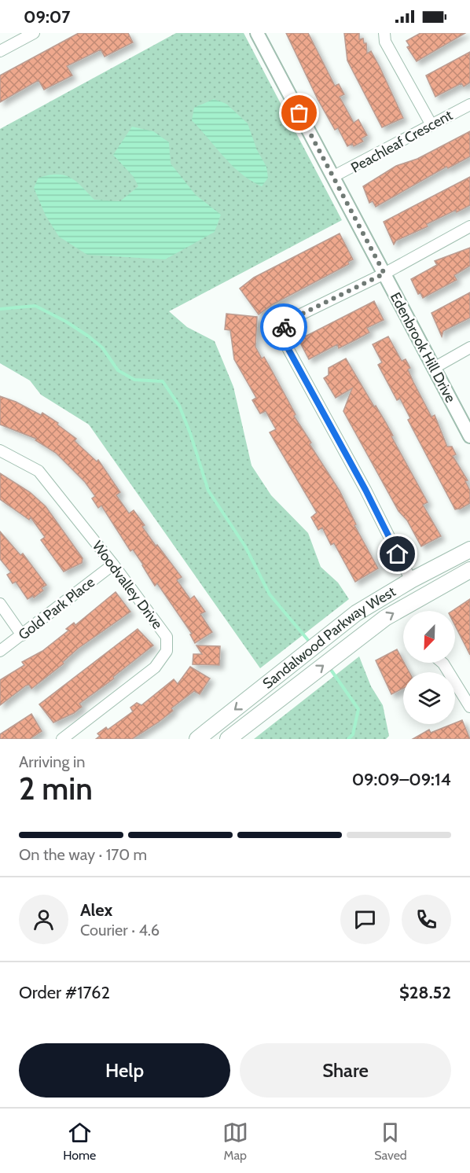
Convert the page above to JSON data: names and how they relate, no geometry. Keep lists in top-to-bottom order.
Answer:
{
  "streets": {
    "main road": ["Sandalwood Parkway West"],
    "street": [
      "Peachleaf Crescent",
      "Edenbrook Hill Drive",
      "Woodvalley Drive",
      "Gold Park Place"
    ]
  },
  "crossings": [
    ["Peachleaf Crescent", "Edenbrook Hill Drive"],
    ["Woodvalley Drive", "Gold Park Place"]
  ],
  "north": "bottom left",
  "page": {
    "status": "09:07",
    "heading": ["2 min", "Arriving in", "09:09–09:14"],
    "panel": [
      "Alex",
      "Courier · 4.6",
      "Order #1762",
      "$28.52"
    ],
    "bar": "On the way · 170 m",
    "buttons": ["Help", "Share"],
    "tabs": ["Home", "Map", "Saved"]
  }
}
